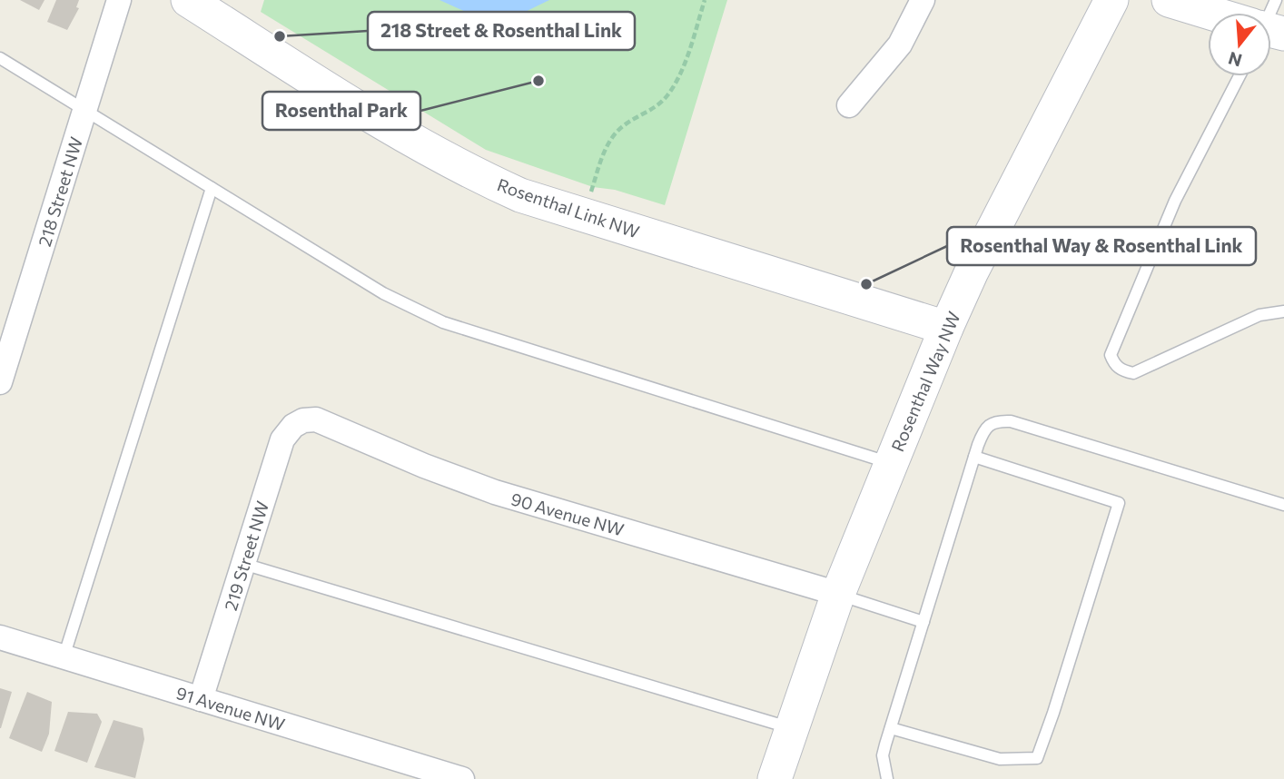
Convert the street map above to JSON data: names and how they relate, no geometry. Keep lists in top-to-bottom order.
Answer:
{
  "streets": {
    "street": [
      "218 Street NW",
      "Rosenthal Link NW",
      "Rosenthal Way NW",
      "90 Avenue NW",
      "219 Street NW",
      "91 Avenue NW"
    ]
  },
  "crossings": [
    ["Rosenthal Link NW", "Rosenthal Way NW"],
    ["Rosenthal Way NW", "90 Avenue NW"],
    ["90 Avenue NW", "219 Street NW"],
    ["219 Street NW", "91 Avenue NW"]
  ],
  "places": ["218 Street & Rosenthal Link", "Rosenthal Park", "Rosenthal Way & Rosenthal Link"],
  "north": "bottom"
}
